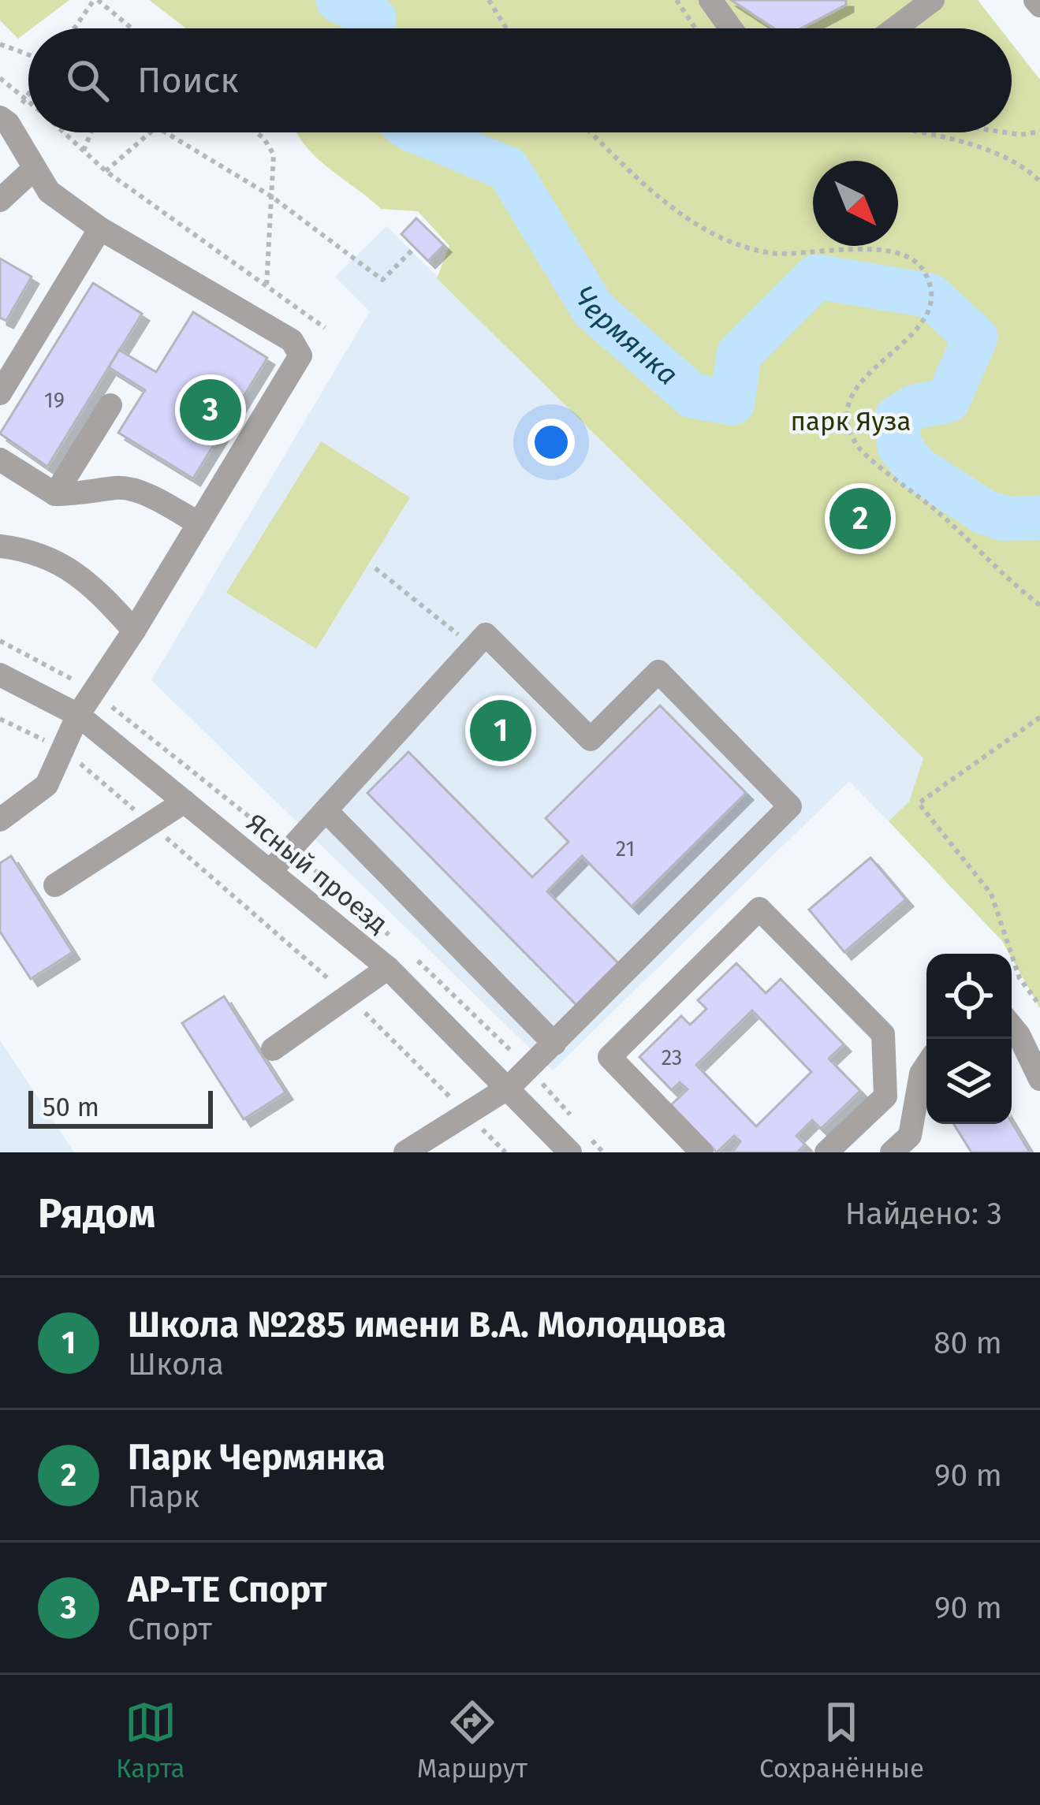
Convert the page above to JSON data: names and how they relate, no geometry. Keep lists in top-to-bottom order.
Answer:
{
  "streets": {
    "street": ["Ясный проезд"]
  },
  "water": ["Чермянка"],
  "parks": ["парк Яуза"],
  "house_numbers": ["19", "21", "23"],
  "scale_bar": "50 m",
  "north": "bottom right",
  "page": {
    "search": "Поиск",
    "pins": ["3", "2", "1"],
    "scale": "50 m",
    "heading": ["Рядом", "Найдено: 3"],
    "list": [
      {
        "mark": "1",
        "name": "Школа №285 имени В.А. Молодцова",
        "note": "Школа",
        "value": "80 m"
      },
      {
        "mark": "2",
        "name": "Парк Чермянка",
        "note": "Парк",
        "value": "90 m"
      },
      {
        "mark": "3",
        "name": "АР-ТЕ Спорт",
        "note": "Спорт",
        "value": "90 m"
      }
    ],
    "nav": ["Карта", "Маршрут", "Сохранённые"]
  }
}
